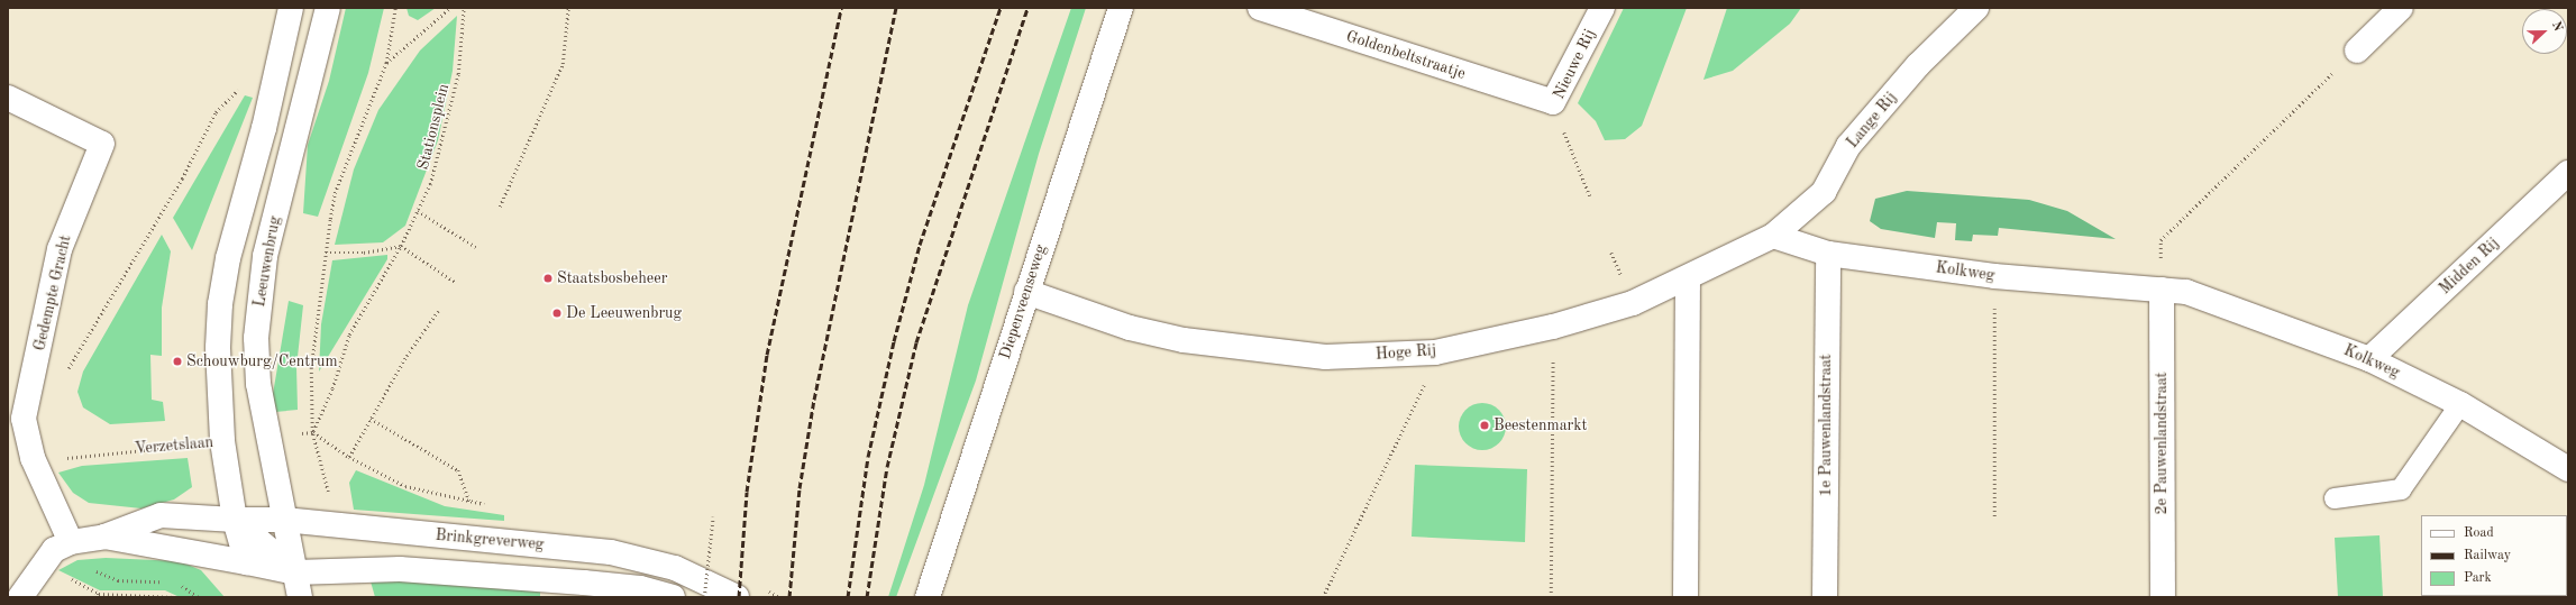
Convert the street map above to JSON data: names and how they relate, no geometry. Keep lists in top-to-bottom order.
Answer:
{
  "streets": {
    "street": [
      "Goldenbeltstraatje",
      "Nieuwe Rij",
      "Lange Rij",
      "Leeuwenbrug",
      "Midden Rij",
      "Kolkweg",
      "Gedempte Gracht",
      "Diepenveenseweg",
      "Hoge Rij",
      "1e Pauwenlandstraat",
      "2e Pauwenlandstraat",
      "Brinkgreverweg"
    ],
    "path": ["Stationsplein", "Verzetslaan"]
  },
  "crossings": [
    ["Goldenbeltstraatje", "Nieuwe Rij"],
    ["Lange Rij", "Kolkweg"],
    ["Lange Rij", "Hoge Rij"],
    ["Leeuwenbrug", "Brinkgreverweg"],
    ["Midden Rij", "Kolkweg"],
    ["Kolkweg", "Hoge Rij"],
    ["Kolkweg", "1e Pauwenlandstraat"],
    ["Kolkweg", "2e Pauwenlandstraat"],
    ["Gedempte Gracht", "Verzetslaan"],
    ["Diepenveenseweg", "Hoge Rij"]
  ],
  "places": [
    "Staatsbosbeheer",
    "De Leeuwenbrug",
    "Schouwburg/Centrum",
    "Beestenmarkt"
  ],
  "legend": ["Road", "Railway", "Park"],
  "north": "right"
}
